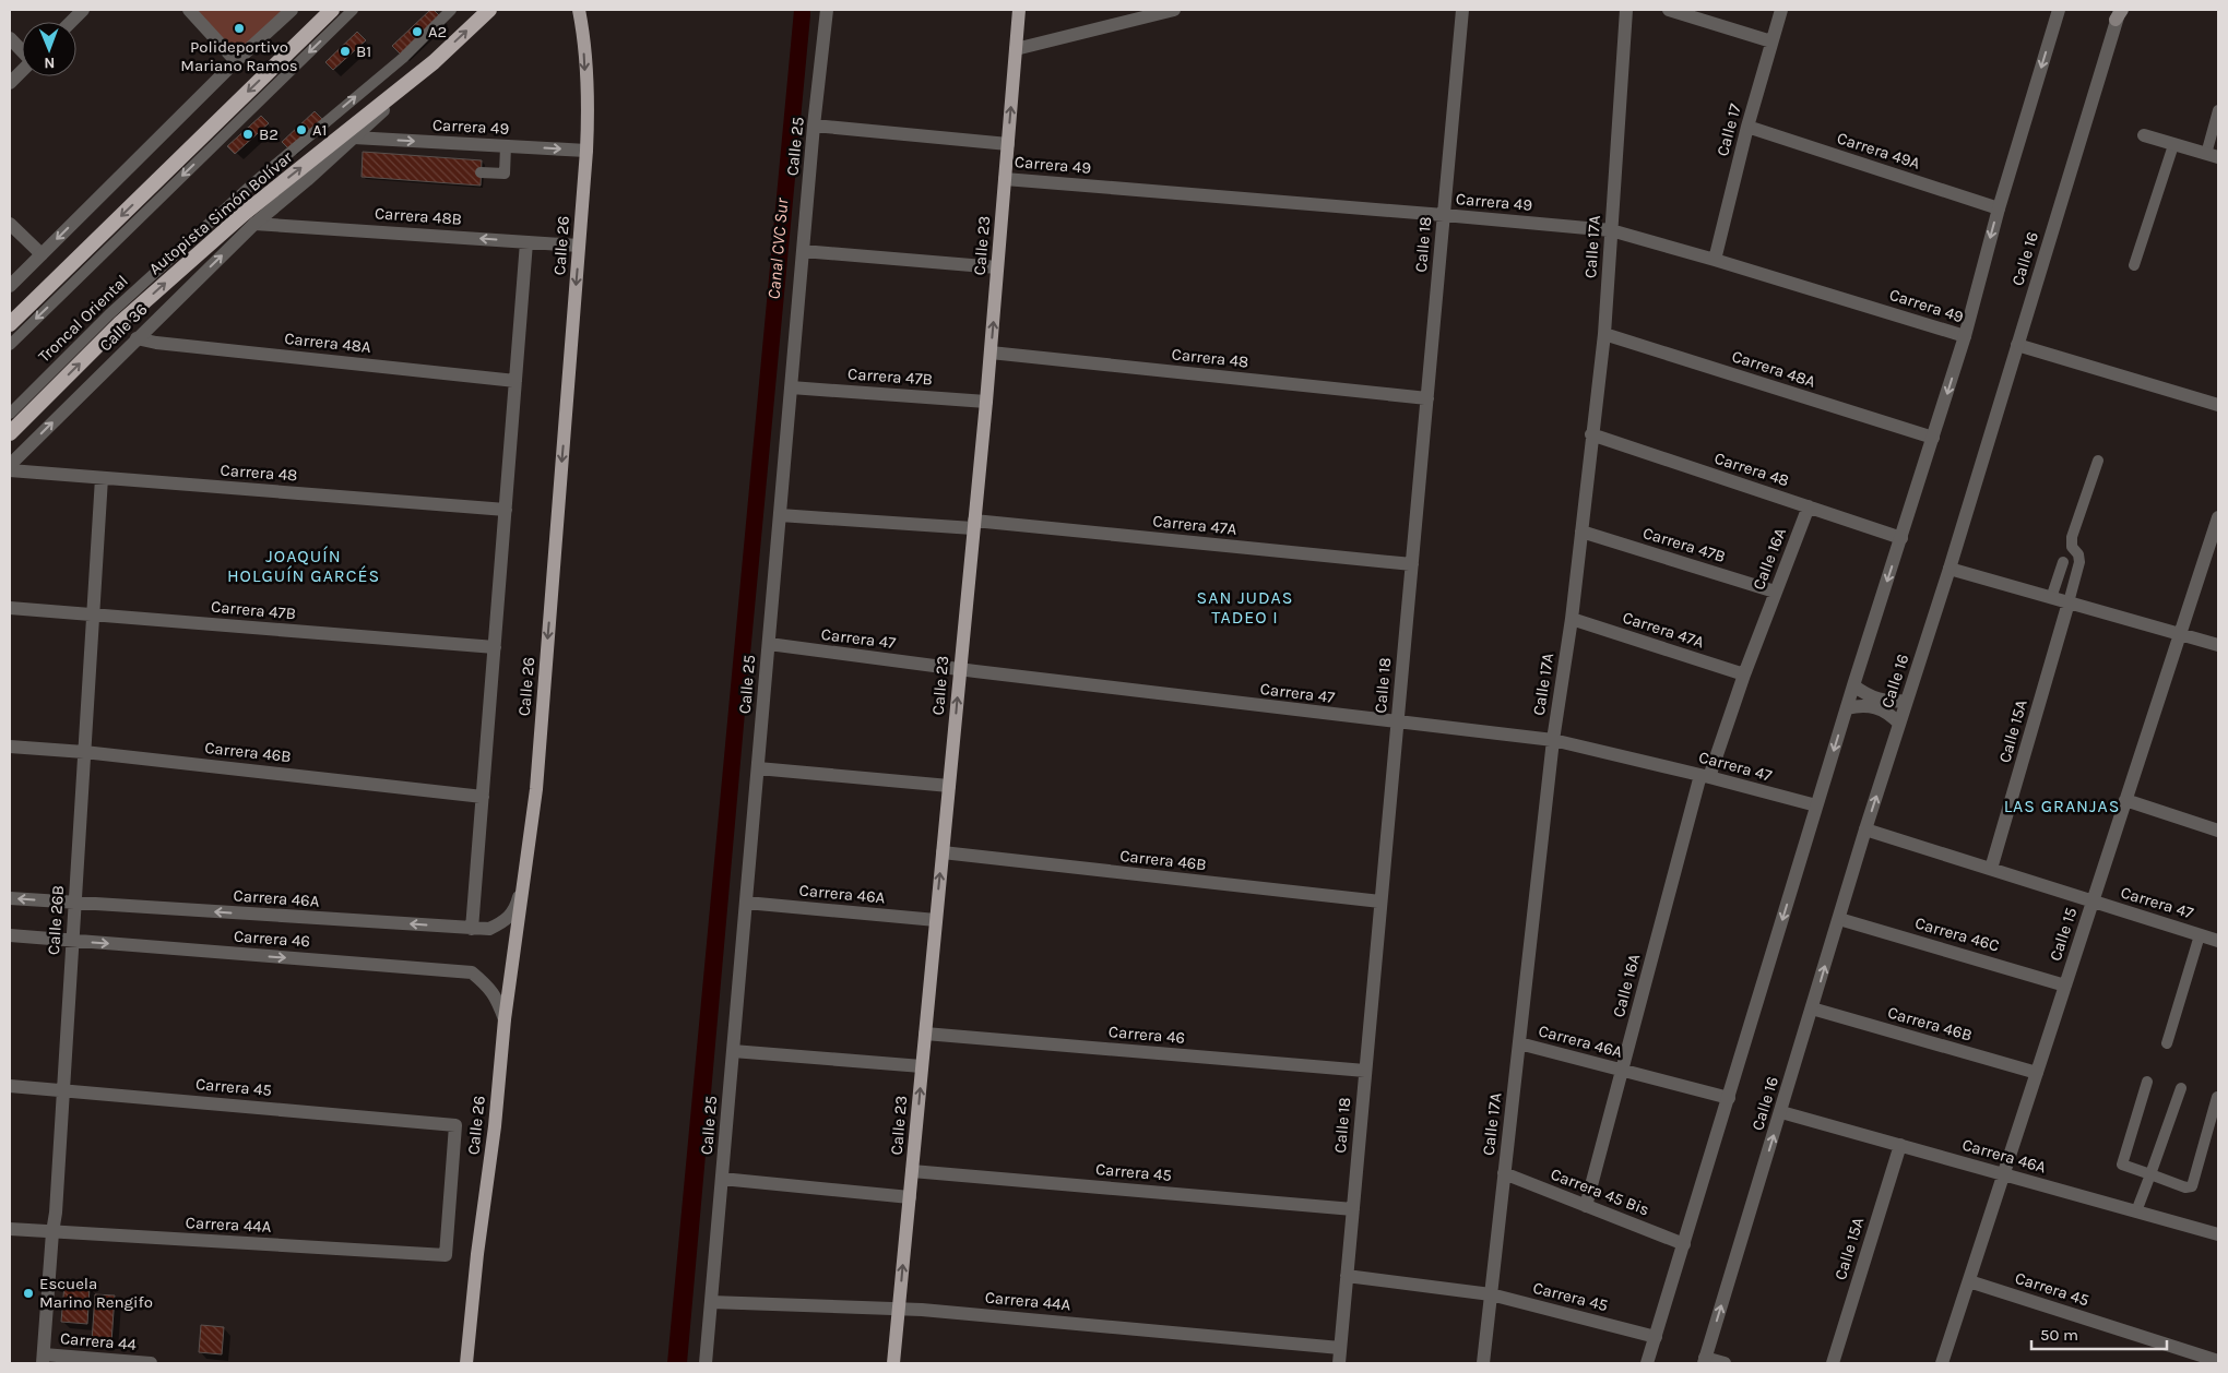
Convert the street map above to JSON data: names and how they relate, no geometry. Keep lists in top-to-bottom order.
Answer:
{
  "streets": {
    "highway": ["Autopista Simón Bolívar"],
    "main road": ["Calle 26", "Calle 23"],
    "street": [
      "Carrera 49",
      "Calle 17",
      "Calle 25",
      "Carrera 49A",
      "Carrera 48B",
      "Calle 18",
      "Calle 17A",
      "Calle 16",
      "Calle 36",
      "Carrera 48A",
      "Carrera 48",
      "Carrera 47B",
      "Carrera 47A",
      "Calle 16A",
      "Carrera 47",
      "Calle 15A",
      "Carrera 46B",
      "Carrera 46A",
      "Calle 26B",
      "Carrera 46C",
      "Calle 15",
      "Carrera 46",
      "Carrera 45",
      "Carrera 45 Bis",
      "Carrera 44A",
      "Carrera 44"
    ],
    "lane": ["Troncal Oriental"]
  },
  "crossings": [
    ["Carrera 49", "Calle 17"],
    ["Carrera 49", "Calle 25"],
    ["Carrera 49", "Calle 18"],
    ["Carrera 49", "Calle 26"],
    ["Carrera 49", "Calle 23"],
    ["Carrera 49", "Calle 17A"],
    ["Carrera 49", "Calle 36"],
    ["Calle 17", "Carrera 49A"],
    ["Calle 25", "Carrera 47B"],
    ["Calle 25", "Carrera 47A"],
    ["Calle 25", "Carrera 47"],
    ["Calle 25", "Carrera 46A"],
    ["Calle 25", "Carrera 44A"],
    ["Autopista Simón Bolívar", "Calle 36"],
    ["Carrera 48B", "Calle 26"],
    ["Carrera 48B", "Calle 36"],
    ["Calle 18", "Carrera 48"],
    ["Calle 18", "Carrera 47A"],
    ["Calle 18", "Carrera 47"],
    ["Calle 18", "Carrera 46B"],
    ["Calle 18", "Carrera 46"],
    ["Calle 18", "Carrera 45"],
    ["Calle 18", "Carrera 44A"],
    ["Calle 26", "Carrera 46A"],
    ["Calle 26", "Carrera 46"],
    ["Calle 26", "Carrera 45"],
    ["Calle 26", "Carrera 44A"],
    ["Calle 23", "Carrera 48"],
    ["Calle 23", "Carrera 47B"],
    ["Calle 23", "Carrera 47A"],
    ["Calle 23", "Carrera 47"],
    ["Calle 23", "Carrera 46B"],
    ["Calle 23", "Carrera 46A"],
    ["Calle 23", "Carrera 46"],
    ["Calle 23", "Carrera 45"],
    ["Calle 23", "Carrera 44A"],
    ["Calle 17A", "Carrera 48A"],
    ["Calle 17A", "Carrera 48"],
    ["Calle 17A", "Carrera 47B"],
    ["Calle 17A", "Carrera 47A"],
    ["Calle 17A", "Carrera 47"],
    ["Calle 17A", "Carrera 46A"],
    ["Calle 17A", "Carrera 45"],
    ["Calle 17A", "Carrera 45 Bis"],
    ["Calle 16", "Carrera 47"],
    ["Calle 16", "Carrera 46B"],
    ["Calle 16", "Carrera 46A"],
    ["Calle 16", "Carrera 46C"],
    ["Calle 36", "Carrera 48A"],
    ["Carrera 48", "Calle 16A"],
    ["Carrera 48", "Calle 26B"],
    ["Carrera 47B", "Calle 16A"],
    ["Carrera 47B", "Calle 26B"],
    ["Carrera 47A", "Calle 16A"],
    ["Calle 16A", "Carrera 47"],
    ["Calle 16A", "Carrera 46A"],
    ["Calle 16A", "Carrera 45 Bis"],
    ["Carrera 47", "Calle 15A"],
    ["Carrera 47", "Calle 15"],
    ["Calle 15A", "Carrera 46A"],
    ["Carrera 46B", "Calle 26B"],
    ["Carrera 46B", "Calle 15"],
    ["Carrera 46A", "Calle 26B"],
    ["Carrera 46A", "Calle 15"],
    ["Calle 26B", "Carrera 46"],
    ["Calle 26B", "Carrera 45"],
    ["Calle 26B", "Carrera 44A"],
    ["Calle 26B", "Carrera 44"],
    ["Carrera 46C", "Calle 15"],
    ["Calle 15", "Carrera 45"]
  ],
  "one_way": [
    "Carrera 48B",
    "Calle 26",
    "Calle 23",
    "Calle 36",
    "Carrera 46"
  ],
  "districts": ["JOAQUÍN HOLGUÍN GARCÉS", "SAN JUDAS TADEO I", "LAS GRANJAS"],
  "water": ["Canal CVC Sur"],
  "places": [
    "Polideportivo Mariano Ramos",
    "A2",
    "B1",
    "A1",
    "B2",
    "Escuela Marino Rengifo"
  ],
  "scale_bar": "50 m",
  "north": "bottom"
}
